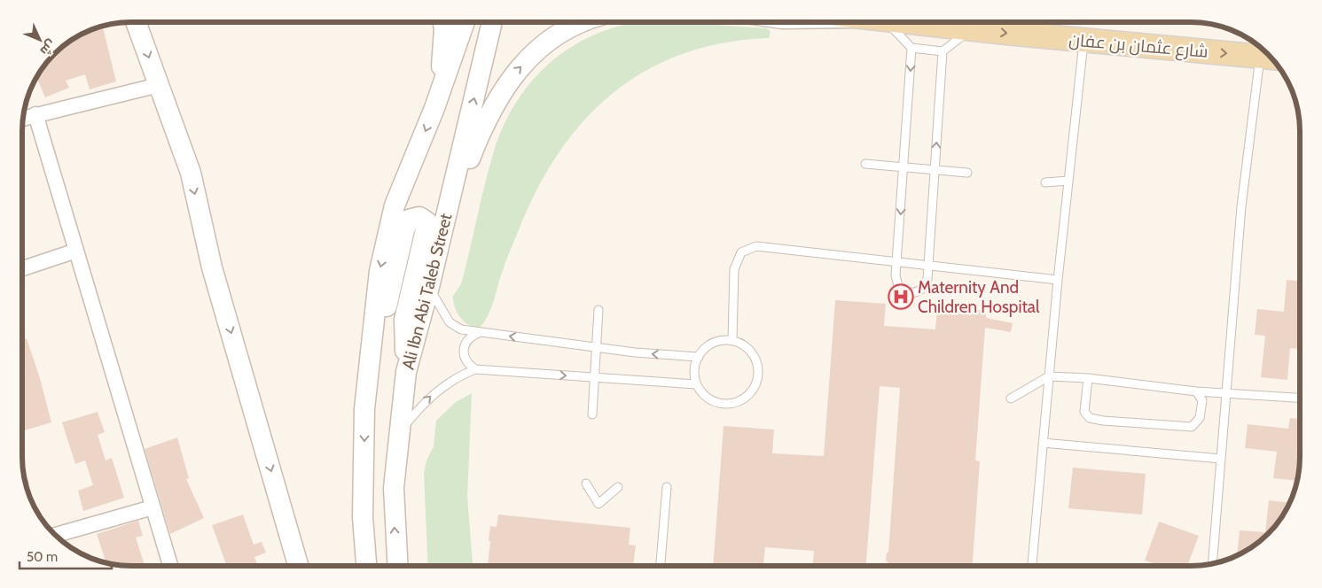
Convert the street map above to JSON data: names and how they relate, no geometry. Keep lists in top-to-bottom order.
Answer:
{
  "streets": {
    "main road": ["شارع عثمان بن عفان"],
    "street": ["Ali Ibn Abi Taleb Street"]
  },
  "one_way": ["شارع عثمان بن عفان"],
  "places": {
    "hospital": ["Maternity And Children Hospital"]
  },
  "scale_bar": "50 m",
  "north": "bottom right"
}
